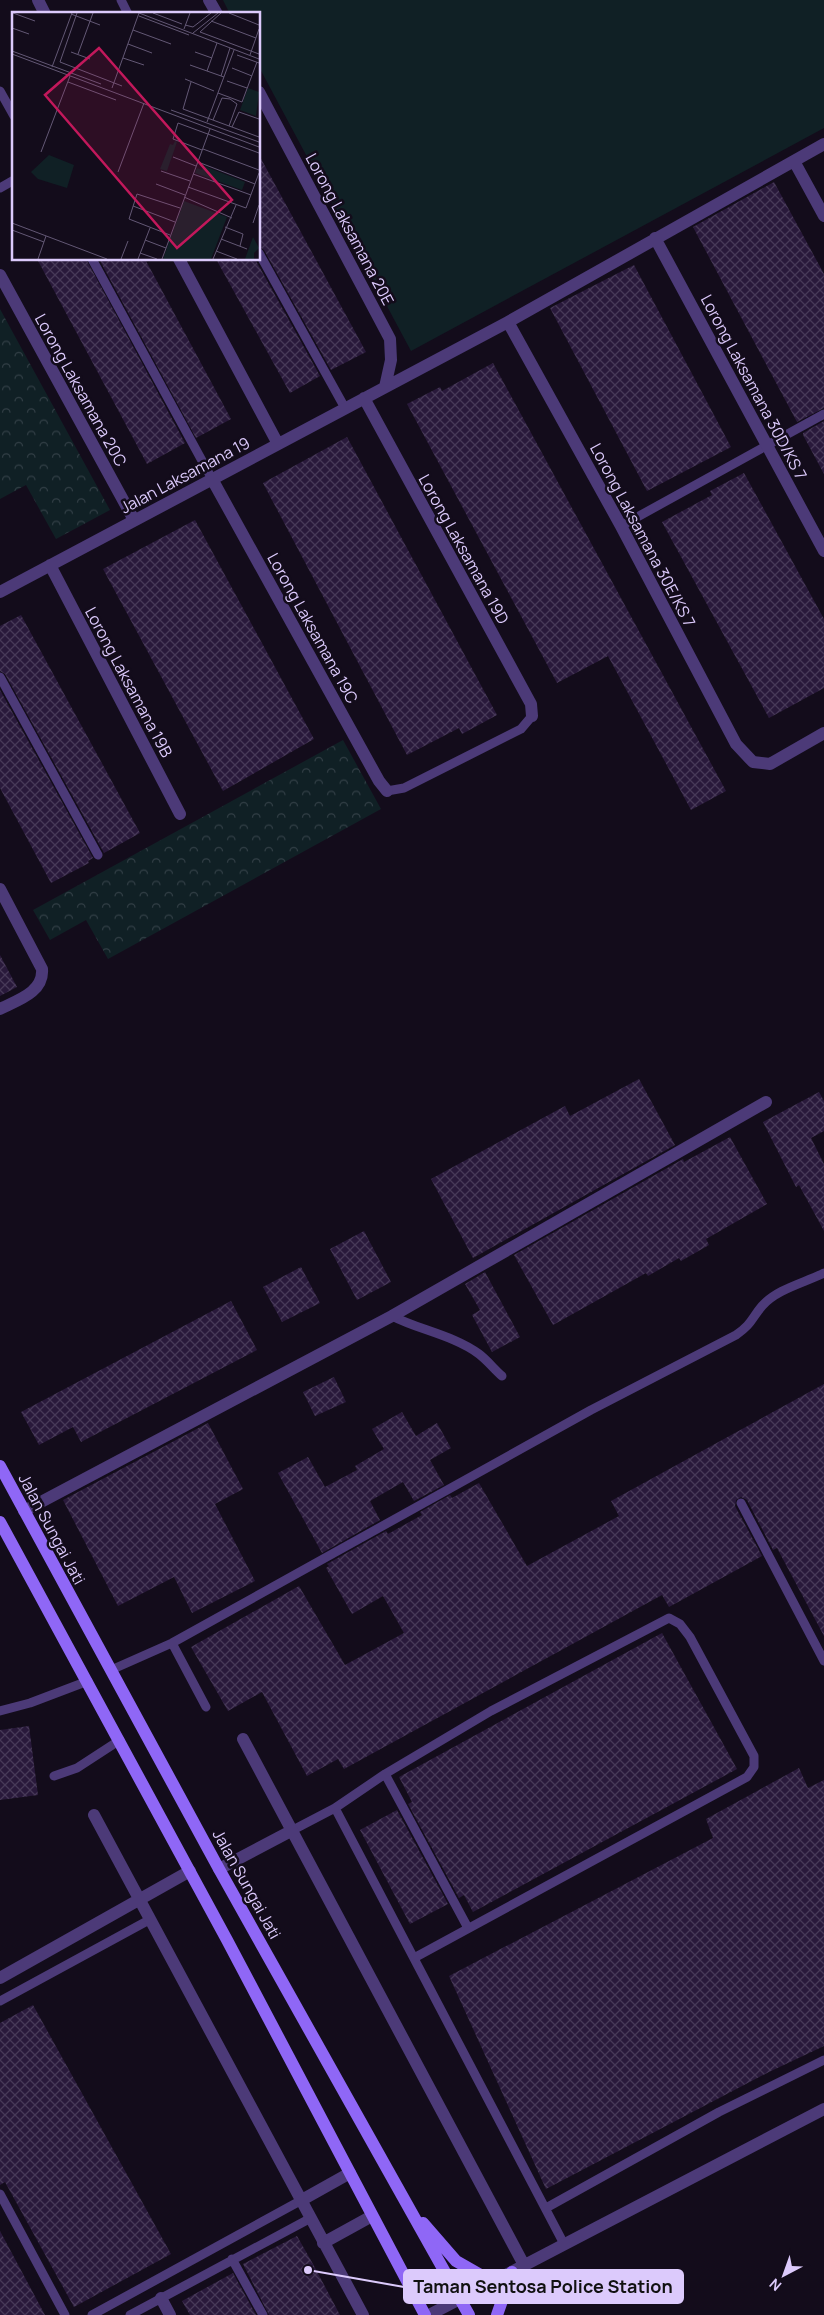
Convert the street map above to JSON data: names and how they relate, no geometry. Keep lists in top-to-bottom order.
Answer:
{
  "streets": {
    "main road": ["Jalan Sungai Jati"],
    "street": [
      "Lorong Laksamana 20E",
      "Lorong Laksamana 30D/KS 7",
      "Lorong Laksamana 20C",
      "Jalan Laksamana 19",
      "Lorong Laksamana 30E/KS 7",
      "Lorong Laksamana 19D",
      "Lorong Laksamana 19C",
      "Lorong Laksamana 19B"
    ]
  },
  "crossings": [
    ["Lorong Laksamana 20E", "Jalan Laksamana 19"],
    ["Lorong Laksamana 30D/KS 7", "Jalan Laksamana 19"],
    ["Lorong Laksamana 20C", "Jalan Laksamana 19"],
    ["Jalan Laksamana 19", "Lorong Laksamana 30E/KS 7"],
    ["Jalan Laksamana 19", "Lorong Laksamana 19D"],
    ["Jalan Laksamana 19", "Lorong Laksamana 19C"],
    ["Jalan Laksamana 19", "Lorong Laksamana 19B"]
  ],
  "places": ["Taman Sentosa Police Station"],
  "north": "bottom left"
}
